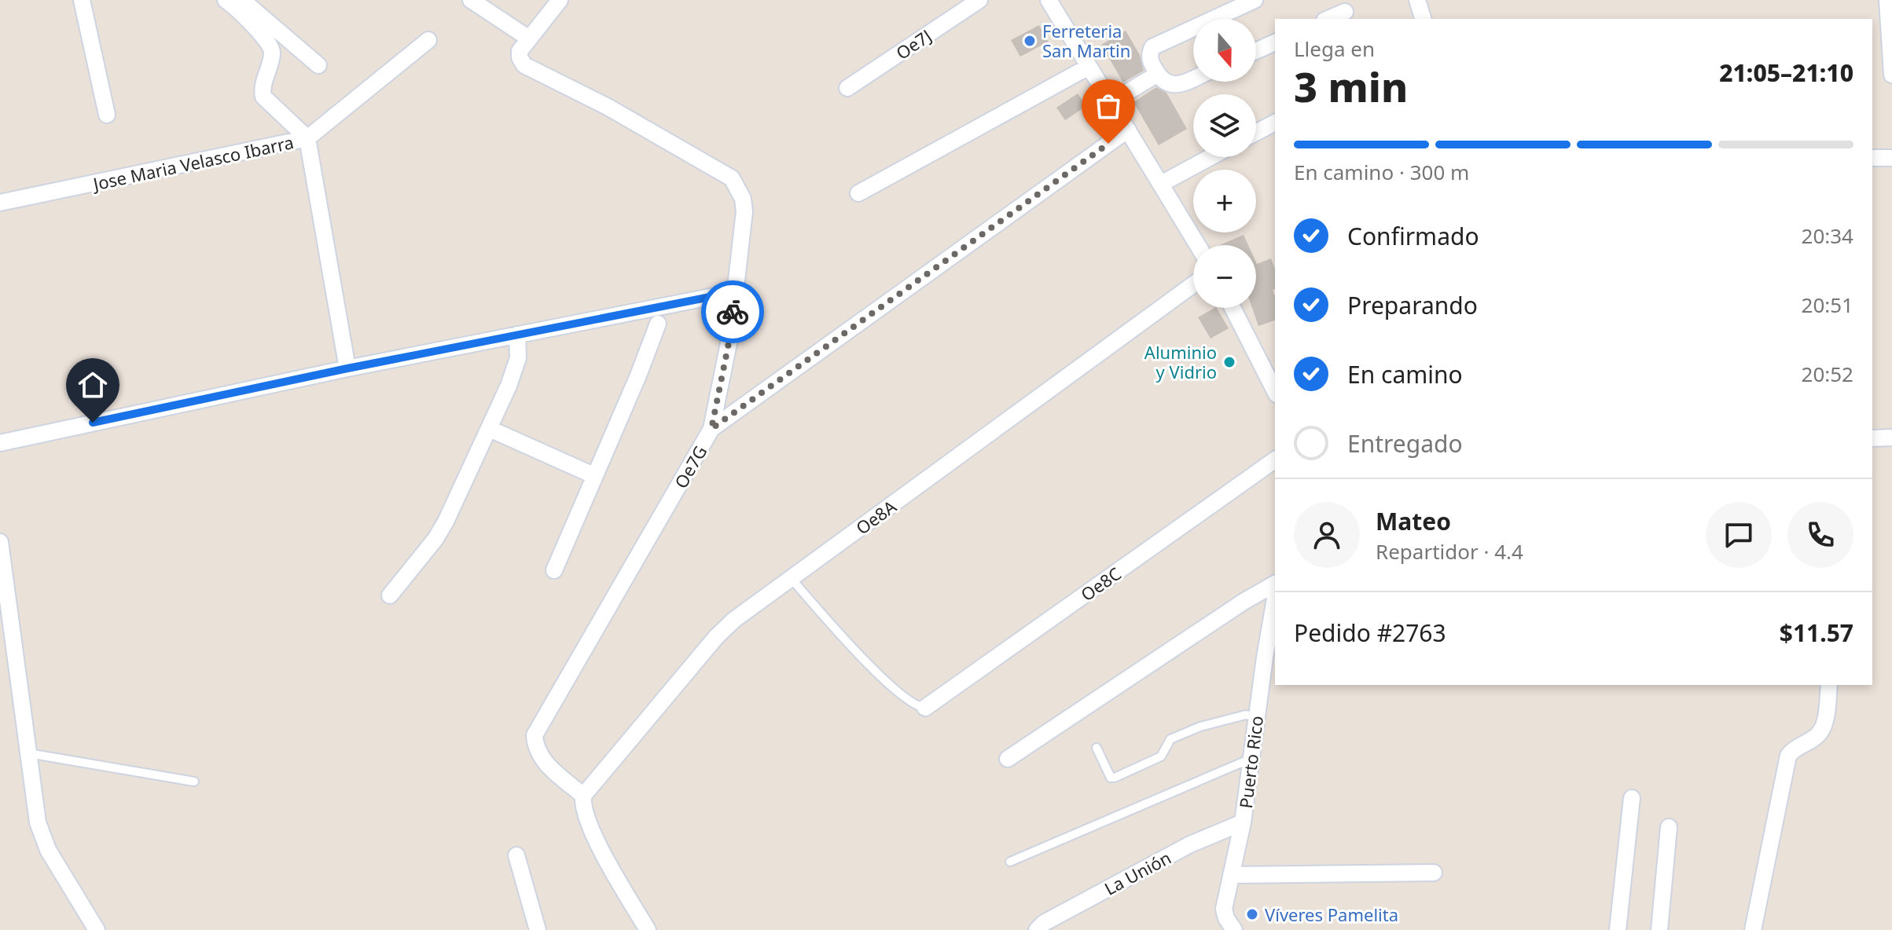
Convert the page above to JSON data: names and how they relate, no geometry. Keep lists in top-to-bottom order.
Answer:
{
  "streets": {
    "street": [
      "Oe7J",
      "Jose Maria Velasco Ibarra",
      "Oe7G",
      "Oe8A",
      "Oe8C",
      "Puerto Rico",
      "La Unión"
    ]
  },
  "crossings": [
    ["Oe7G", "Oe8A"],
    ["Puerto Rico", "La Unión"]
  ],
  "places": ["Ferreteria San Martin", "Aluminio y Vidrio", "Víveres Pamelita"],
  "north": "bottom",
  "page": {
    "map_buttons": ["+", "−"],
    "heading": ["3 min", "Llega en", "21:05–21:10"],
    "panel": [
      "Mateo",
      "Repartidor · 4.4",
      "Pedido #2763",
      "$11.57"
    ],
    "bar": "En camino · 300 m",
    "list": [
      ["Confirmado", "20:34"],
      ["Preparando", "20:51"],
      ["En camino", "20:52"],
      "Entregado"
    ]
  }
}
